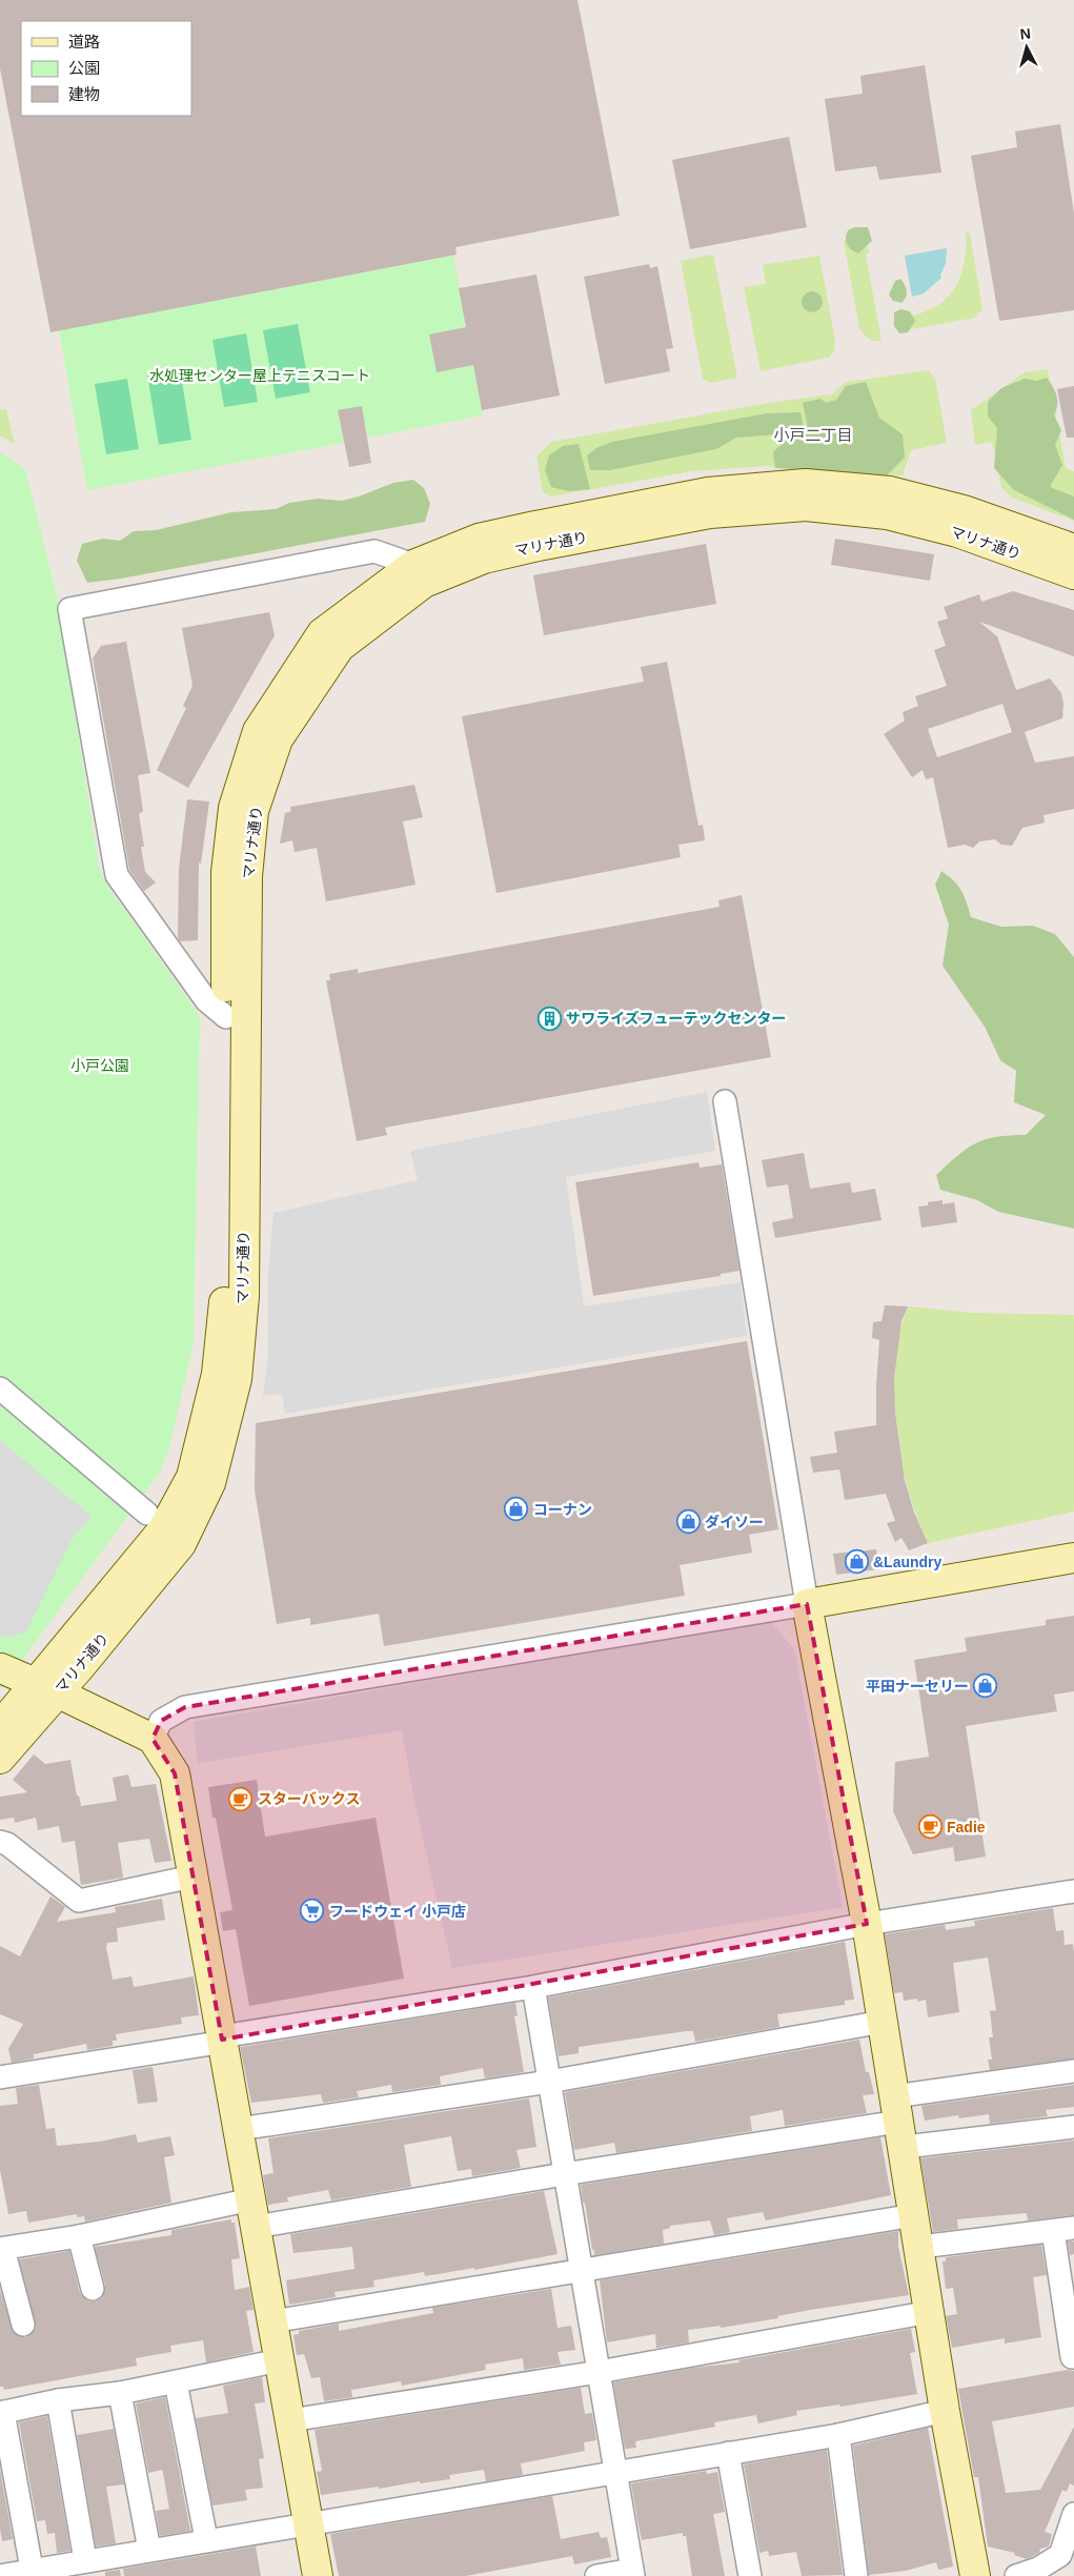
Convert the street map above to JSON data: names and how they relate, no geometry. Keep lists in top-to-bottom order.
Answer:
{
  "streets": {
    "street": ["マリナ通り"]
  },
  "districts": ["小戸二丁目"],
  "parks": ["水処理センター屋上テニスコート", "小戸公園"],
  "places": {
    "building": ["サワライズフューテックセンター"],
    "shop": [
      "コーナン",
      "ダイソー",
      "&Laundry",
      "平田ナーセリー"
    ],
    "cafe": ["スターバックス", "Fadie"],
    "supermarket": ["フードウェイ 小戸店"]
  },
  "legend": ["道路", "公園", "建物"],
  "north": "top"
}
